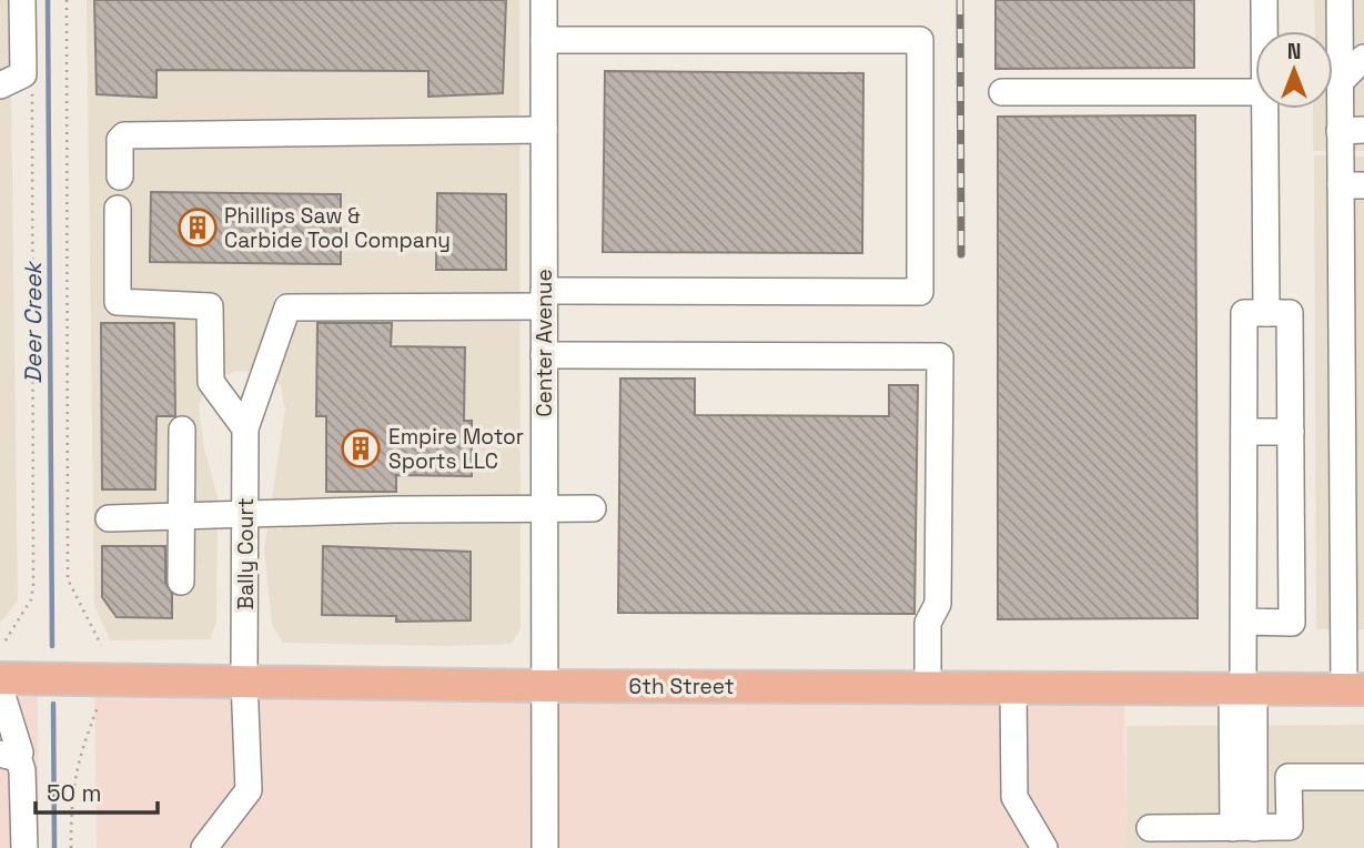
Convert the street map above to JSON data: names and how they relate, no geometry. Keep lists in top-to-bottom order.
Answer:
{
  "streets": {
    "main road": ["6th Street"],
    "street": ["Center Avenue", "Bally Court"]
  },
  "crossings": [
    ["Center Avenue", "Bally Court"],
    ["Center Avenue", "6th Street"],
    ["Bally Court", "6th Street"]
  ],
  "water": ["Deer Creek"],
  "places": {
    "building": ["Phillips Saw & Carbide Tool Company", "Empire Motor Sports LLC"]
  },
  "scale_bar": "50 m",
  "north": "top"
}
